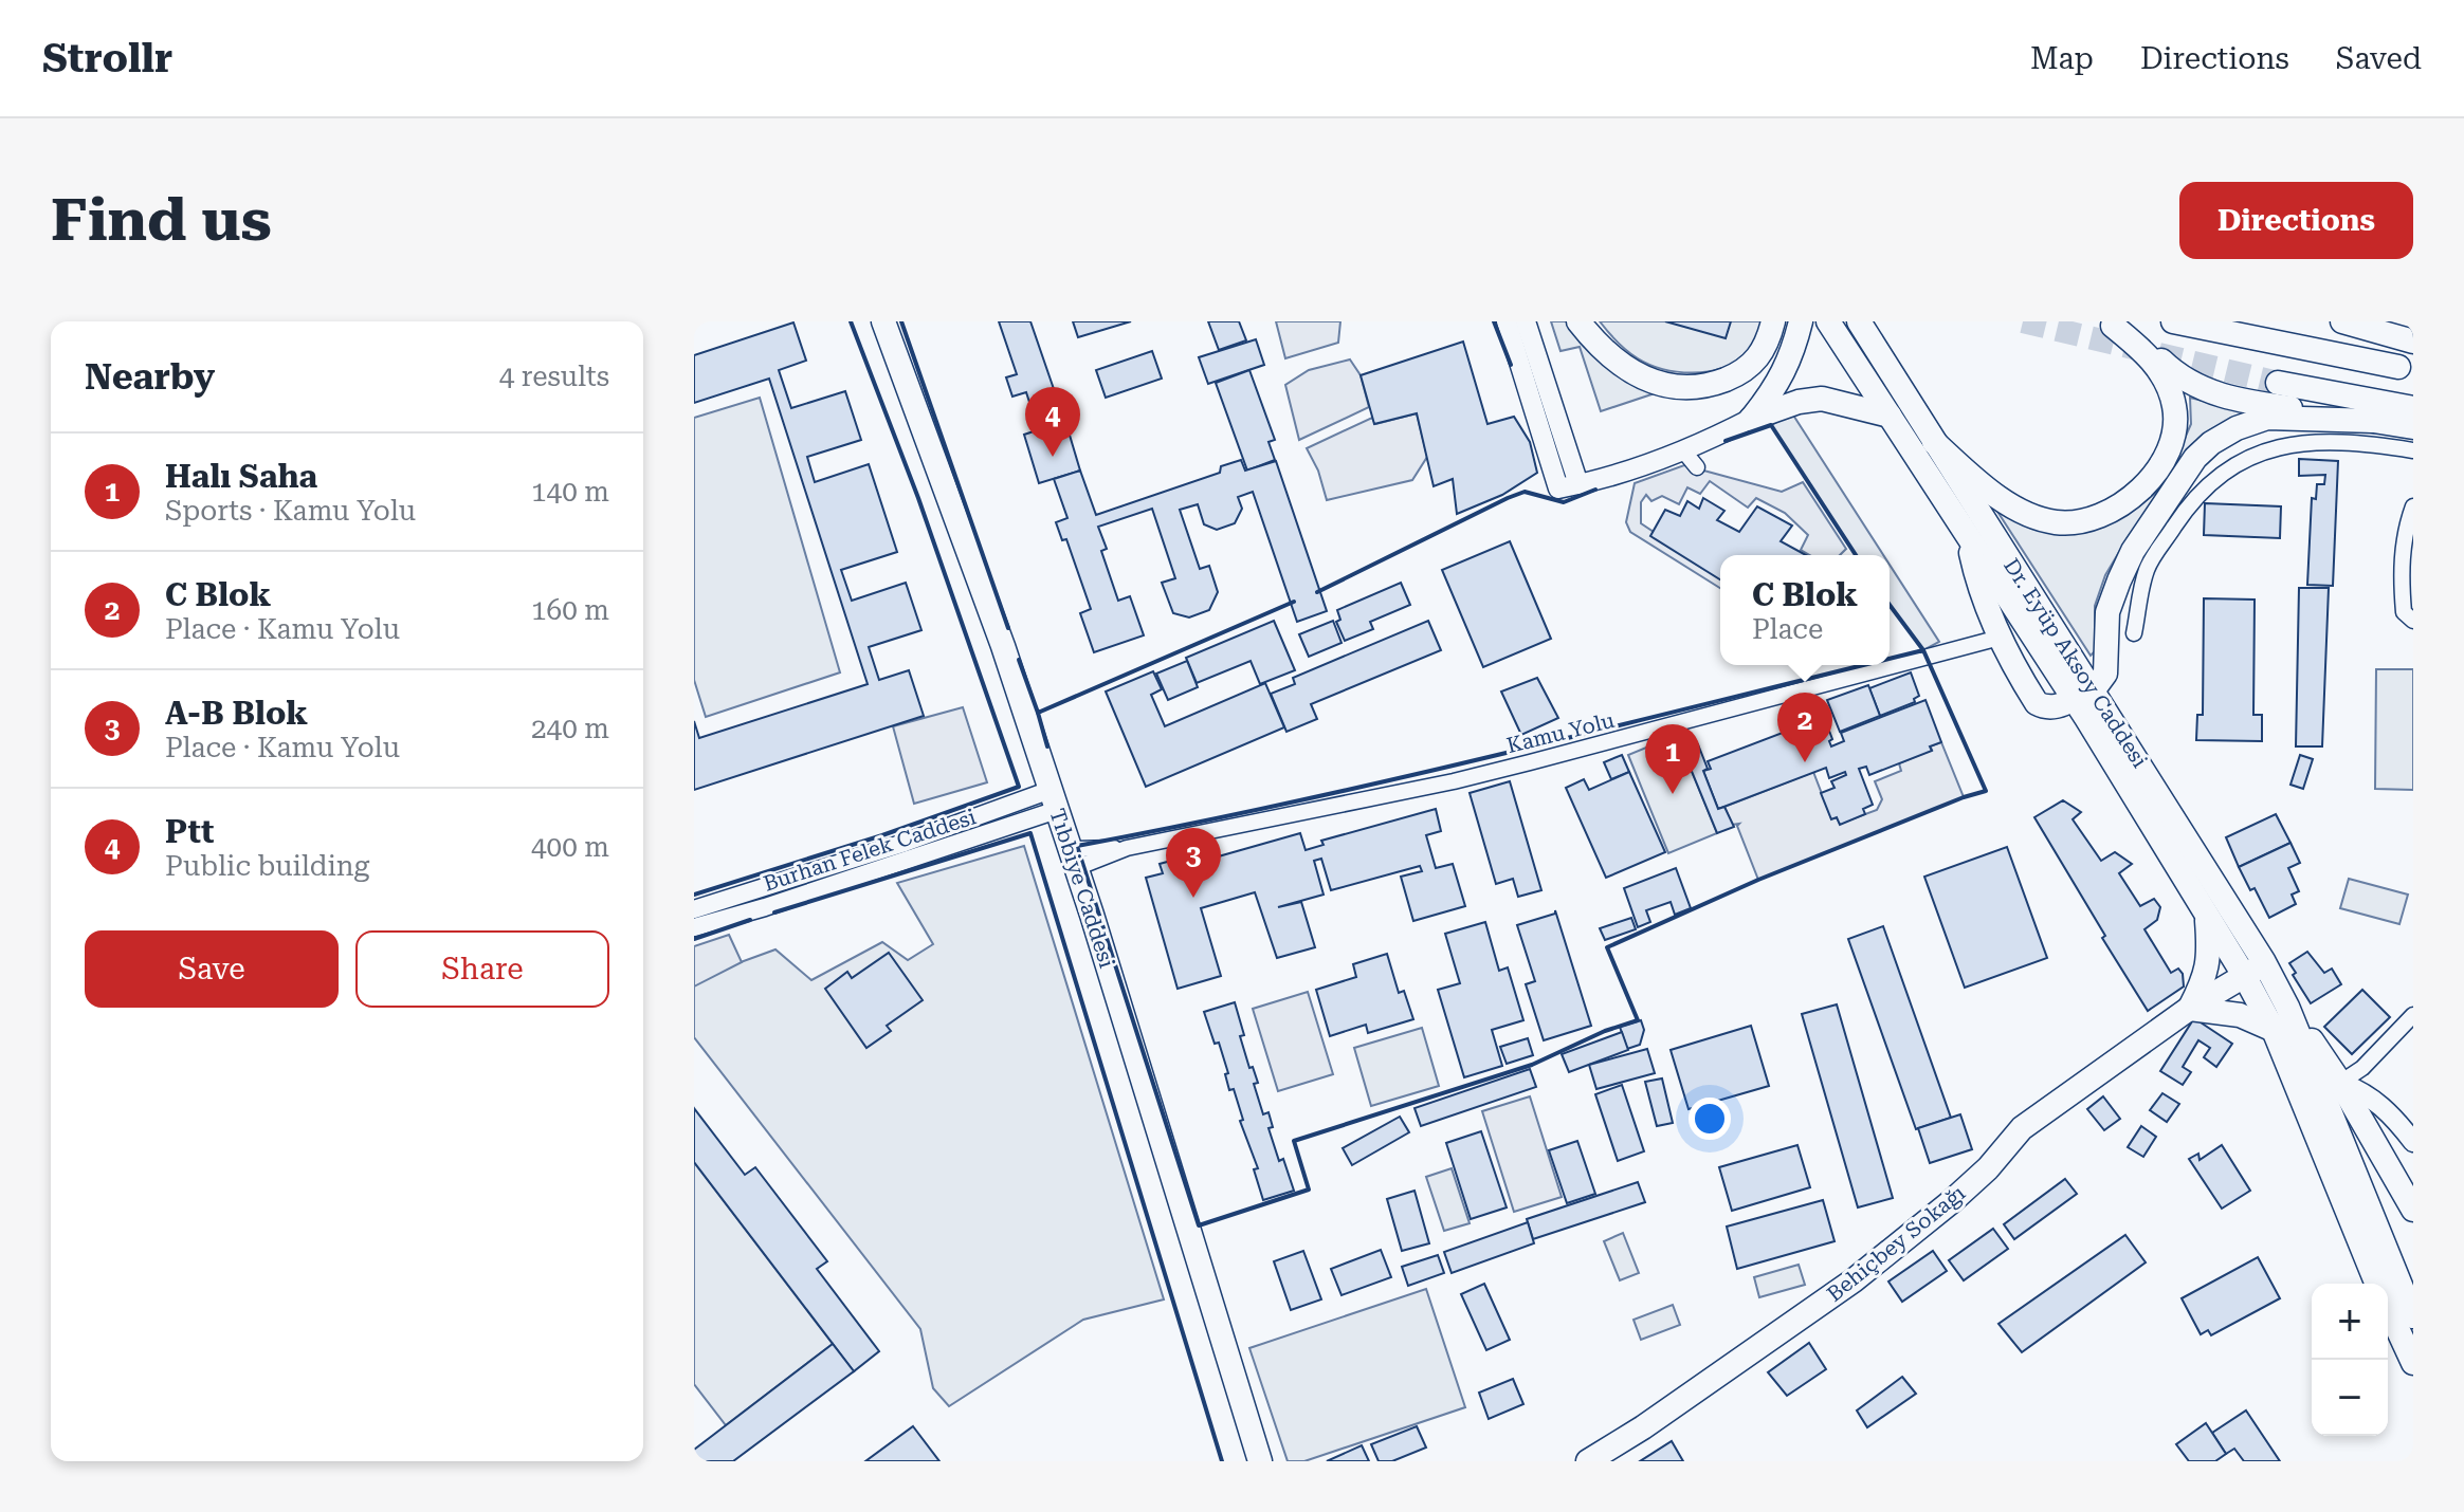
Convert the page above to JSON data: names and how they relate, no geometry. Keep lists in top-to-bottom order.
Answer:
{
  "streets": {
    "main road": ["Dr. Eyüp Aksoy Caddesi", "Tıbbiye Caddesi", "Behiçbey Sokağı"],
    "street": ["Kamu Yolu", "Burhan Felek Caddesi"]
  },
  "crossings": [
    ["Dr. Eyüp Aksoy Caddesi", "Behiçbey Sokağı"],
    ["Kamu Yolu", "Tıbbiye Caddesi"],
    ["Burhan Felek Caddesi", "Tıbbiye Caddesi"]
  ],
  "page": {
    "header": "Strollr",
    "nav": ["Map", "Directions", "Saved"],
    "buttons": [
      "Directions",
      ["Save", "Share"]
    ],
    "title": "Find us",
    "heading": ["Nearby", "4 results"],
    "pins": [
      "4",
      "2",
      "1",
      "3"
    ],
    "list": [
      {
        "mark": "1",
        "name": "Halı Saha",
        "note": "Sports · Kamu Yolu",
        "value": "140 m"
      },
      {
        "mark": "2",
        "name": "C Blok",
        "note": "Place · Kamu Yolu",
        "value": "160 m"
      },
      {
        "mark": "3",
        "name": "A-B Blok",
        "note": "Place · Kamu Yolu",
        "value": "240 m"
      },
      {
        "mark": "4",
        "name": "Ptt",
        "note": "Public building",
        "value": "400 m"
      }
    ],
    "popup": ["C Blok", "Place"],
    "map_buttons": ["+", "−"]
  }
}
